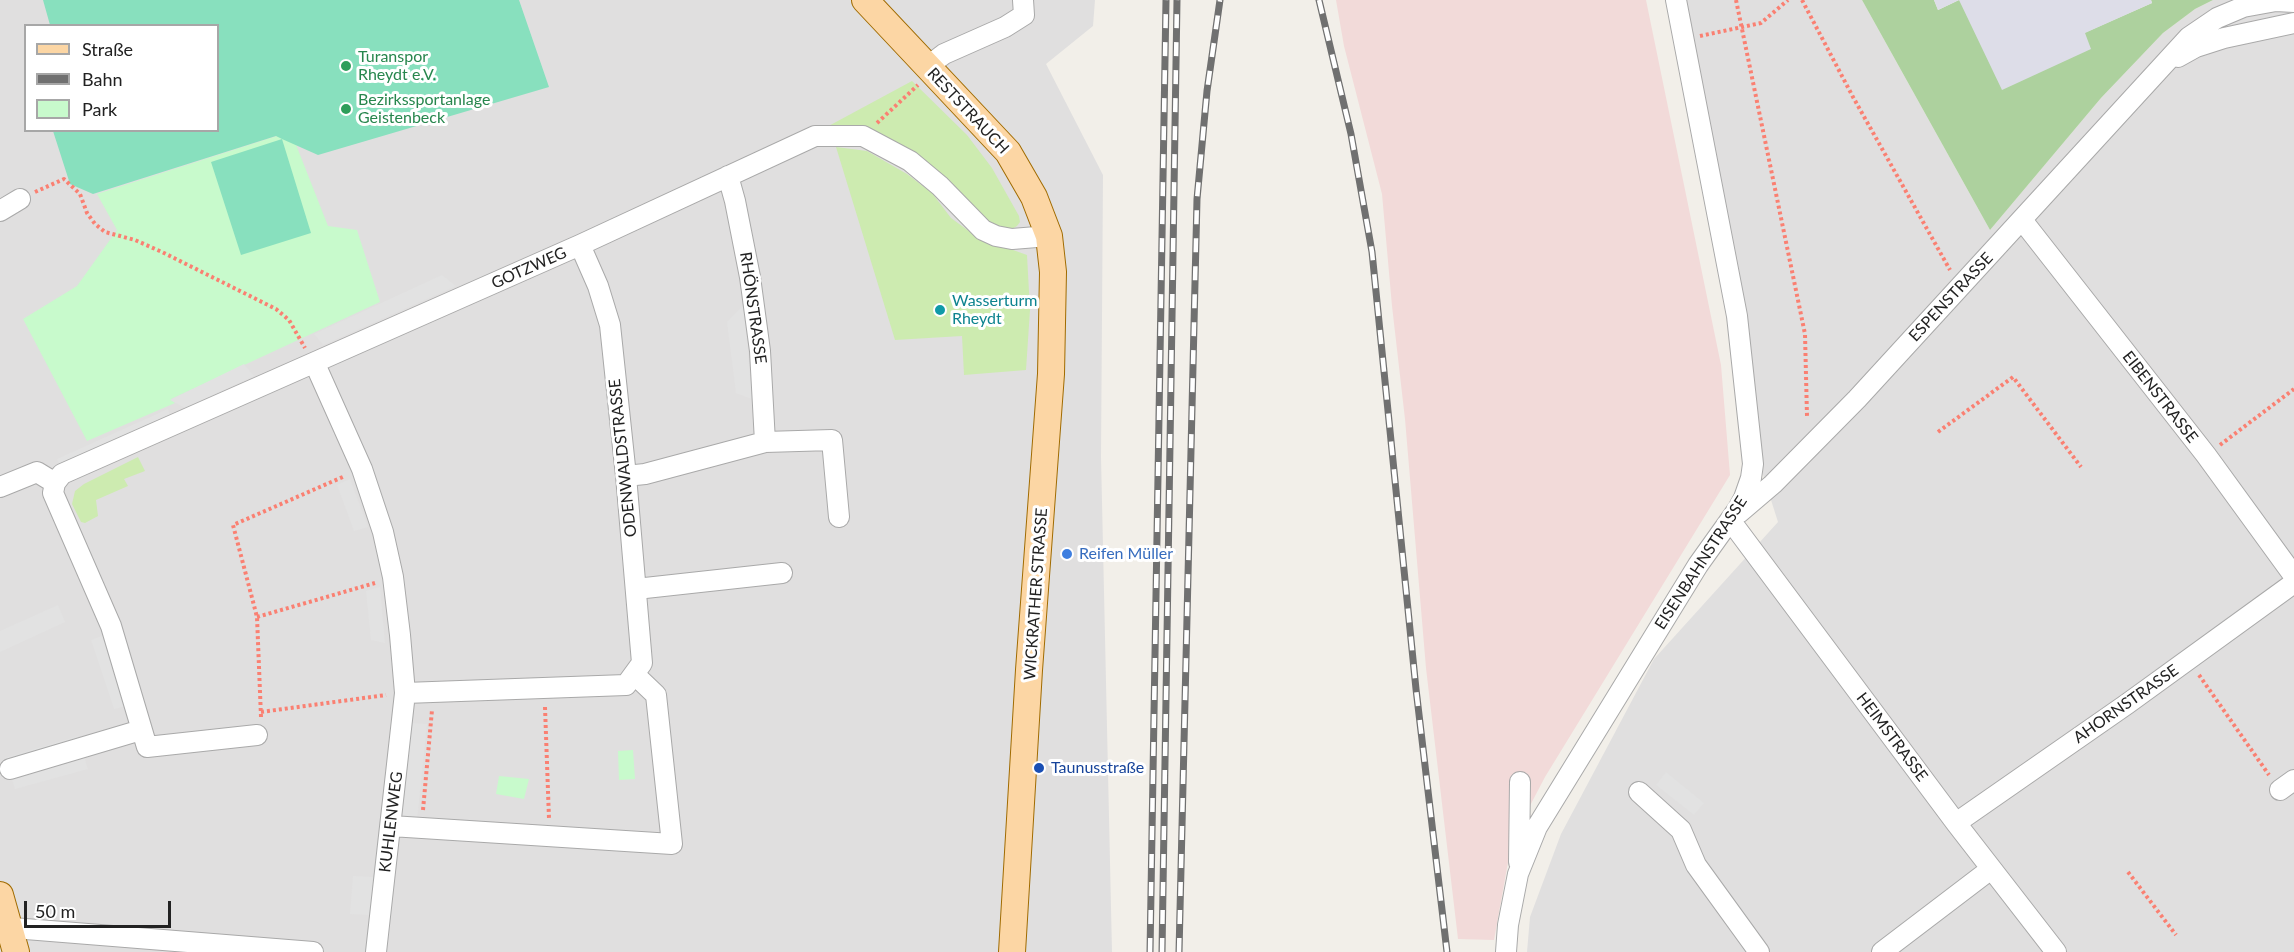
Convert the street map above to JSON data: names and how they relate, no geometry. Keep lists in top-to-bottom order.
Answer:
{
  "streets": {
    "main road": ["RESTSTRAUCH", "WICKRATHER STRASSE"],
    "street": [
      "GOTZWEG",
      "ESPENSTRASSE",
      "RHÖNSTRASSE",
      "EIBENSTRASSE",
      "ODENWALDSTRASSE",
      "EISENBAHNSTRASSE",
      "AHORNSTRASSE",
      "HEIMSTRASSE",
      "KUHLENWEG"
    ]
  },
  "crossings": [
    ["RESTSTRAUCH", "GOTZWEG"],
    ["RESTSTRAUCH", "WICKRATHER STRASSE"],
    ["GOTZWEG", "RHÖNSTRASSE"],
    ["GOTZWEG", "ODENWALDSTRASSE"],
    ["GOTZWEG", "WICKRATHER STRASSE"],
    ["GOTZWEG", "KUHLENWEG"],
    ["ESPENSTRASSE", "EIBENSTRASSE"],
    ["ESPENSTRASSE", "EISENBAHNSTRASSE"],
    ["ESPENSTRASSE", "HEIMSTRASSE"],
    ["EISENBAHNSTRASSE", "HEIMSTRASSE"],
    ["AHORNSTRASSE", "HEIMSTRASSE"]
  ],
  "places": [
    "Turanspor Rheydt e.V.",
    "Bezirkssportanlage Geistenbeck",
    "Wasserturm Rheydt",
    "Reifen Müller",
    "Taunusstraße"
  ],
  "legend": ["Straße", "Bahn", "Park"],
  "scale_bar": "50 m"
}
